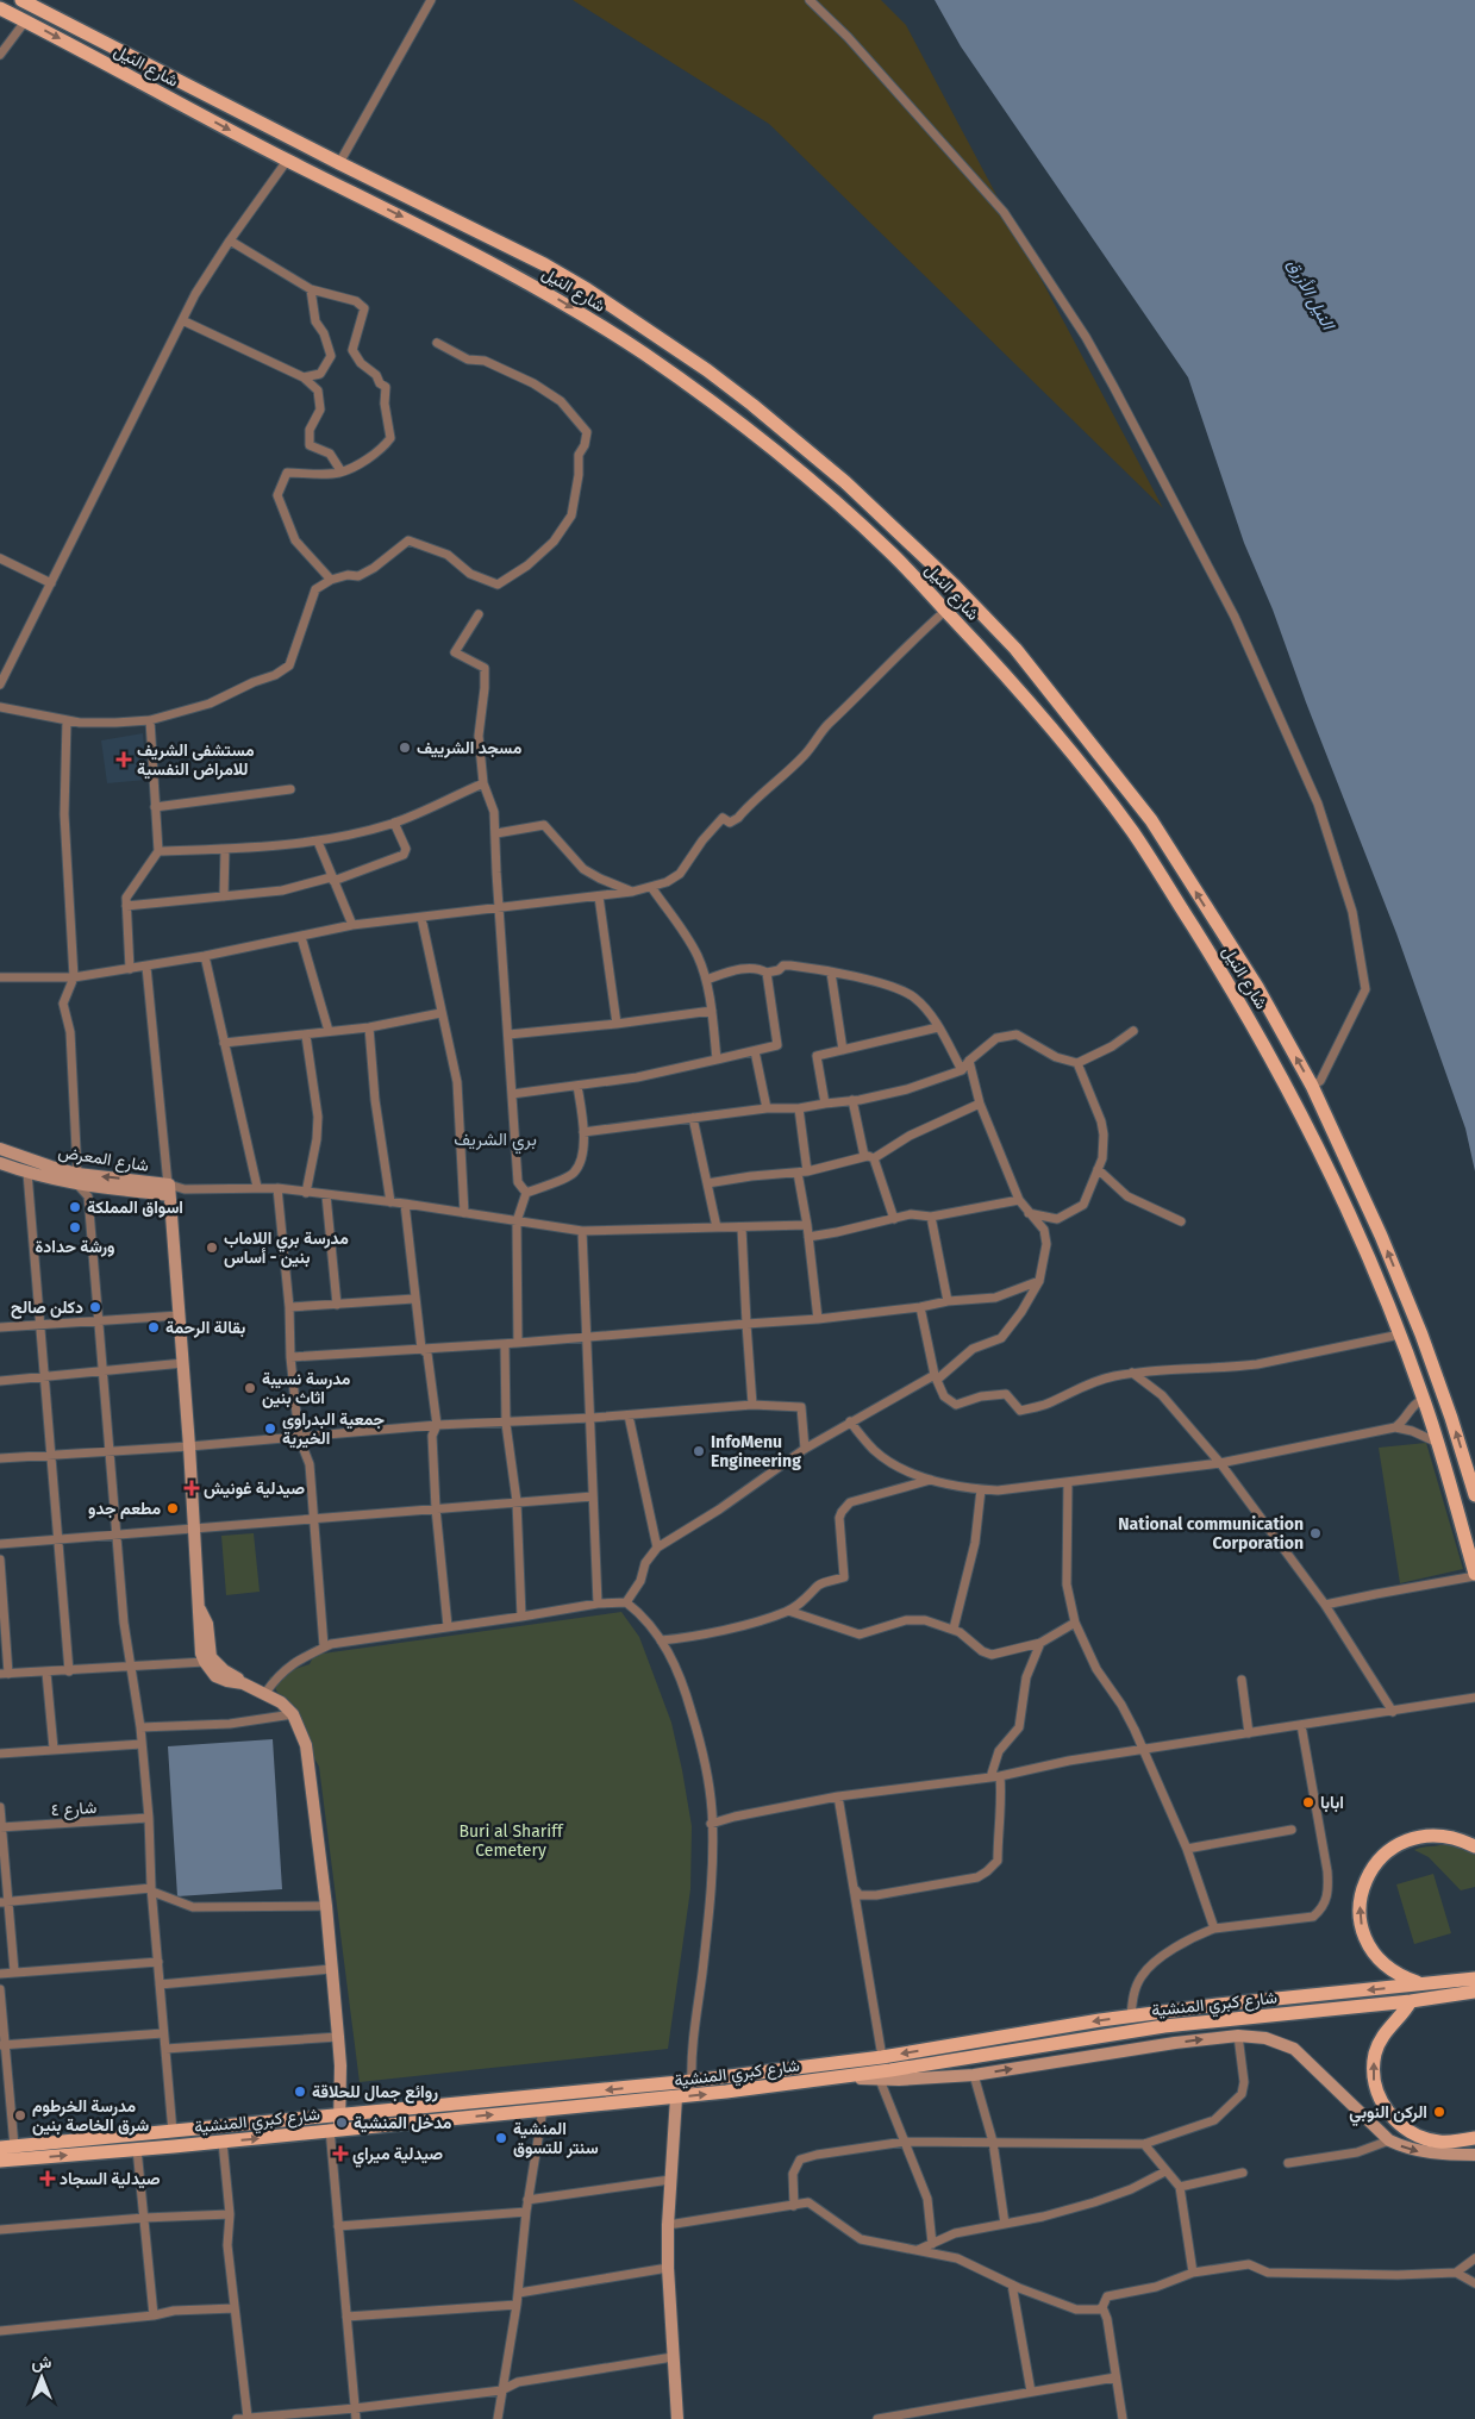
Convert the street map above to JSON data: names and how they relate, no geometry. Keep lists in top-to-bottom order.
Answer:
{
  "streets": {
    "main road": ["شارع النيل", "شارع المعرض", "شارع كبري المنشية"],
    "street": ["شارع ٤"]
  },
  "districts": ["بري الشريف"],
  "water": ["النيل الأزرق"],
  "parks": ["Buri al Shariff Cemetery"],
  "places": {
    "other": [
      "مسجد الشرييف",
      "اسواق المملكة",
      "ورشة حدادة",
      "مدرسة بري اللاماب بنين - أساس",
      "دكلن صالح",
      "بقالة الرحمة",
      "مدرسة نسيبة اثاث بنين",
      "جمعية البدراوي الخيرية",
      "InfoMenu Engineering",
      "مطعم جدو",
      "National communication Corporation",
      "ابابا",
      "روائع جمال للحلاقة",
      "الركن النوبي",
      "مدرسة الخرطوم شرق الخاصة بنين",
      "مدخل المنشية",
      "المنشية سنتر للتسوق"
    ],
    "health": [
      "مستشفى الشريف للامراض النفسية",
      "صيدلية غونيش",
      "صيدلية ميراي",
      "صيدلية السجاد"
    ]
  },
  "north": "top"
}
